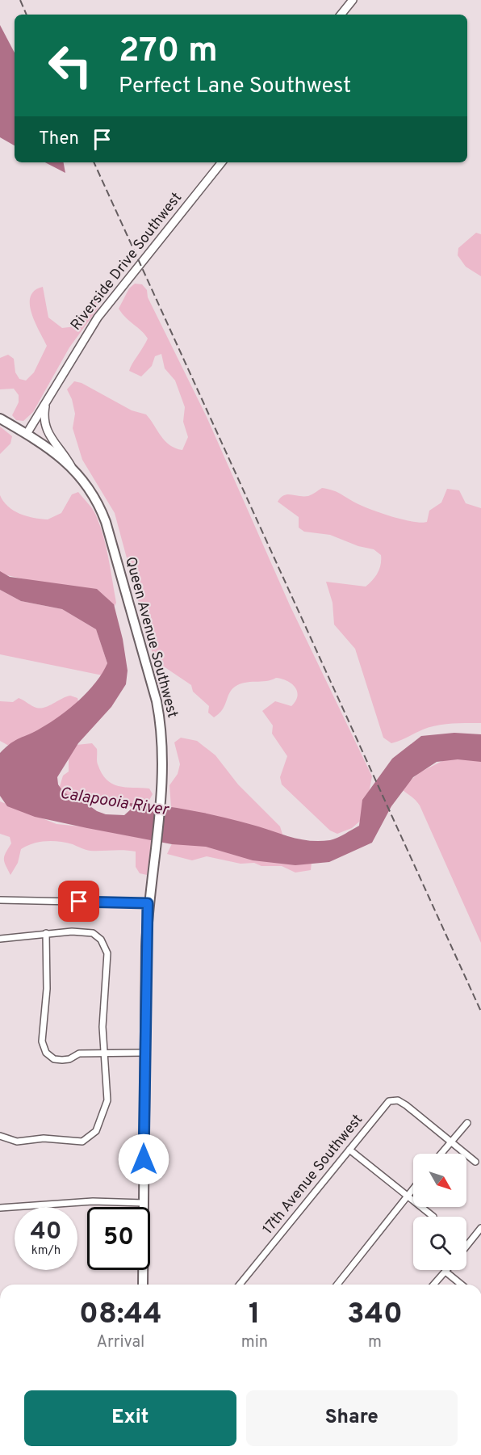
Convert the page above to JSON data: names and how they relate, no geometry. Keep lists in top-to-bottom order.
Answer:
{
  "streets": {
    "main road": ["Queen Avenue Southwest"],
    "street": ["Riverside Drive Southwest", "17th Avenue Southwest"]
  },
  "crossings": [
    ["Riverside Drive Southwest", "Queen Avenue Southwest"]
  ],
  "water": ["Calapooia River"],
  "north": "bottom right",
  "page": {
    "turn": ["270 m", "Perfect Lane Southwest"],
    "then": "Then",
    "speed": "40 km/h",
    "limit": "50",
    "eta": [
      "08:44",
      "Arrival",
      "1",
      "min",
      "340",
      "m"
    ],
    "buttons": ["Exit", "Share"]
  }
}
